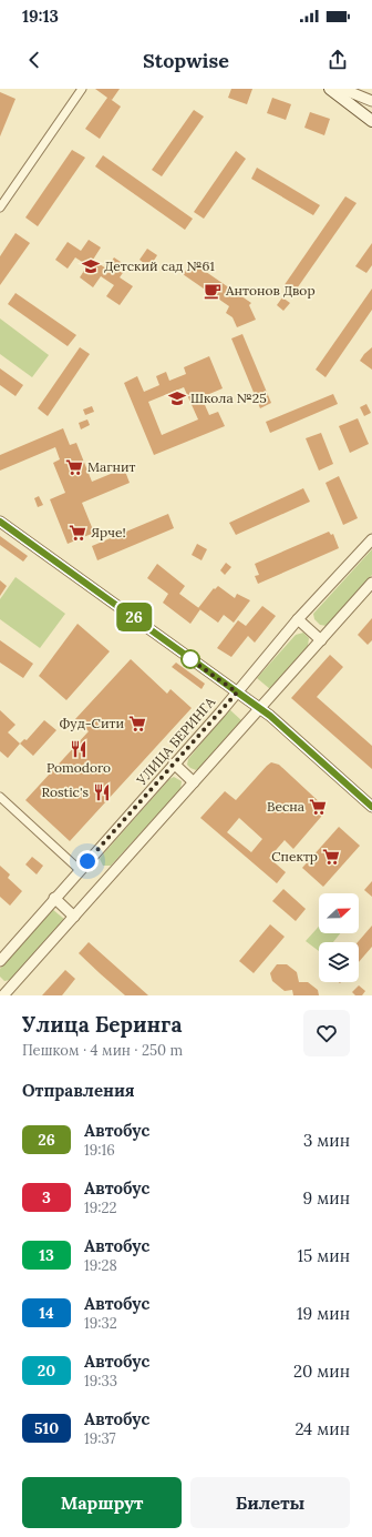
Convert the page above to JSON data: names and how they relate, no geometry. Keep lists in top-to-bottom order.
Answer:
{
  "streets": {
    "street": ["УЛИЦА БЕРИНГА"]
  },
  "places": {
    "school or university": ["Детский сад №61", "Школа №25"],
    "cafe": ["Антонов Двор"],
    "supermarket": [
      "Магнит",
      "Ярче!",
      "Фуд-Сити",
      "Весна",
      "Спектр"
    ],
    "restaurant": ["Pomodoro", "Rostic's"]
  },
  "lines": ["bus line 26"],
  "north": "right",
  "page": {
    "status": "19:13",
    "header": "Stopwise",
    "on_map": "26",
    "heading": [
      ["Улица Беринга", "Пешком · 4 мин · 250 m"],
      "Отправления"
    ],
    "list": [
      {
        "mark": "26",
        "name": "Автобус",
        "note": "19:16",
        "value": "3 мин"
      },
      {
        "mark": "3",
        "name": "Автобус",
        "note": "19:22",
        "value": "9 мин"
      },
      {
        "mark": "13",
        "name": "Автобус",
        "note": "19:28",
        "value": "15 мин"
      },
      {
        "mark": "14",
        "name": "Автобус",
        "note": "19:32",
        "value": "19 мин"
      },
      {
        "mark": "20",
        "name": "Автобус",
        "note": "19:33",
        "value": "20 мин"
      },
      {
        "mark": "510",
        "name": "Автобус",
        "note": "19:37",
        "value": "24 мин"
      }
    ],
    "buttons": ["Маршрут", "Билеты"]
  }
}
